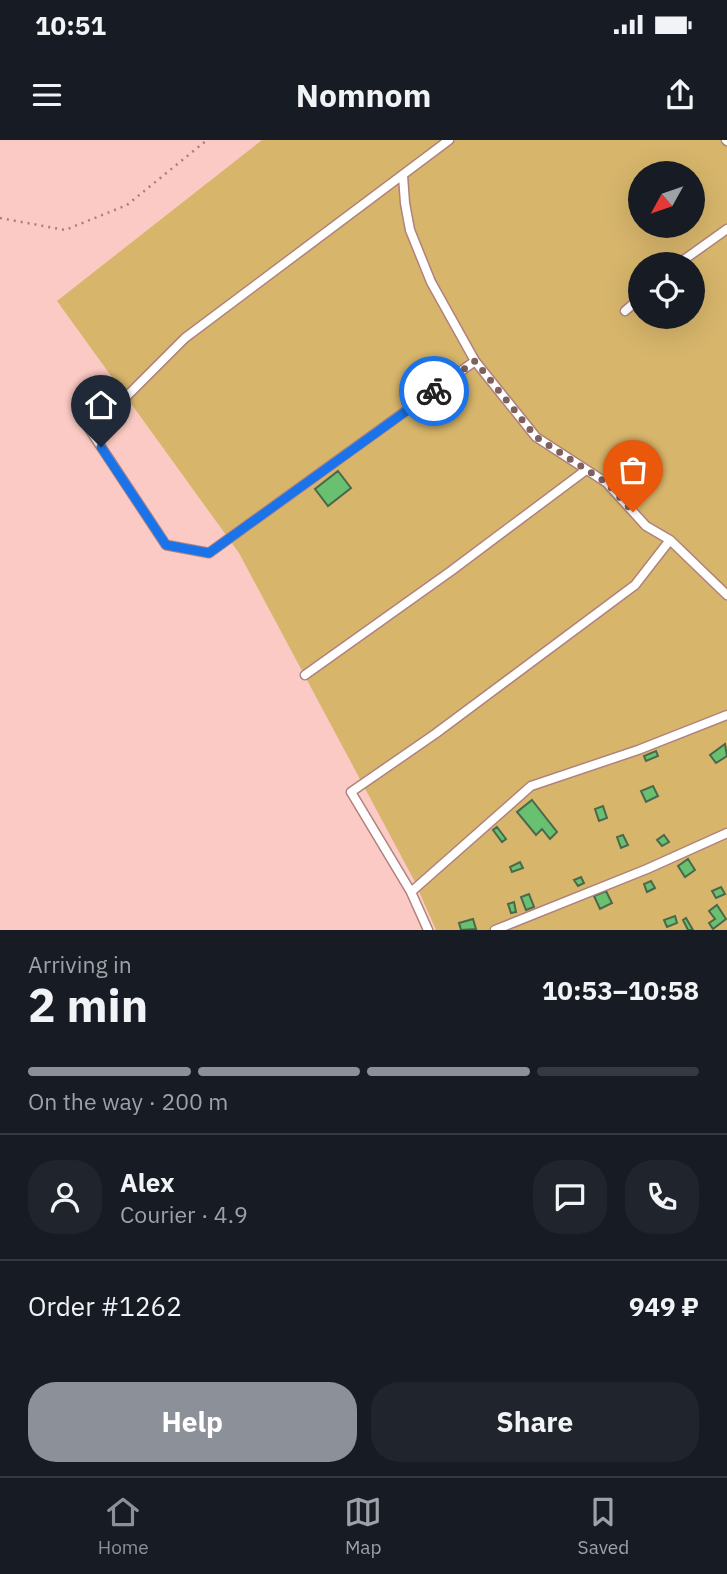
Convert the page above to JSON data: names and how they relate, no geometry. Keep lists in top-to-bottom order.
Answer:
{
  "north": "bottom left",
  "page": {
    "status": "10:51",
    "header": "Nomnom",
    "heading": ["2 min", "Arriving in", "10:53–10:58"],
    "panel": [
      "Alex",
      "Courier · 4.9",
      "Order #1262",
      "949 ₽"
    ],
    "bar": "On the way · 200 m",
    "buttons": ["Help", "Share"],
    "tabs": ["Home", "Map", "Saved"]
  }
}
